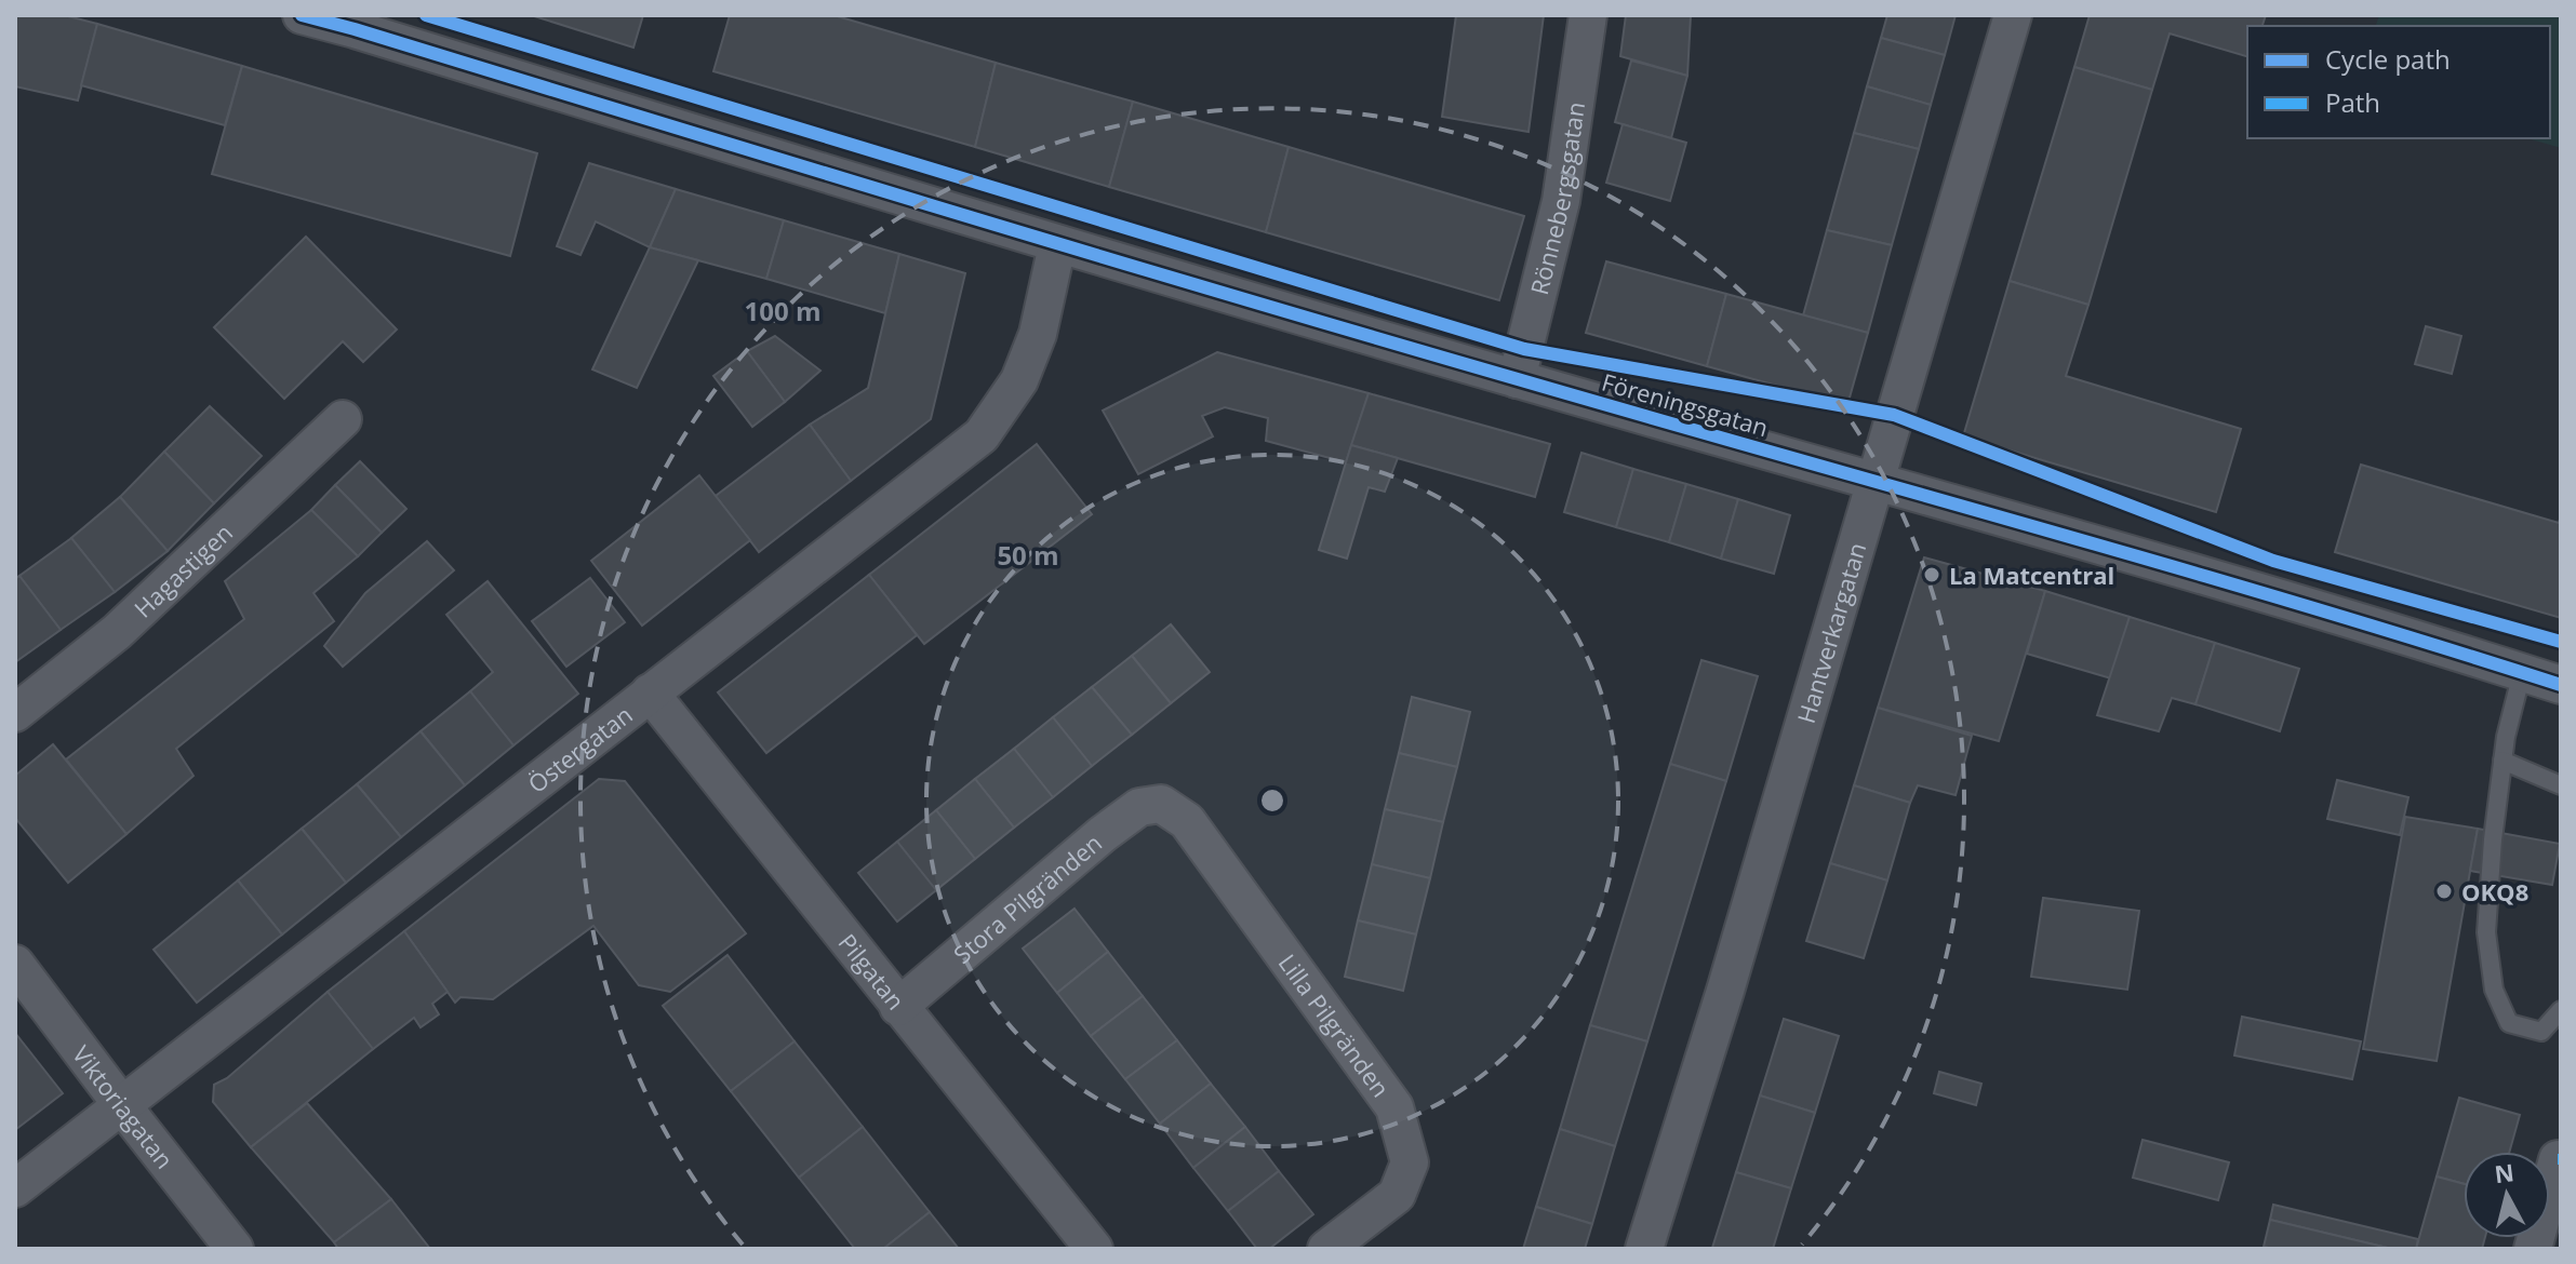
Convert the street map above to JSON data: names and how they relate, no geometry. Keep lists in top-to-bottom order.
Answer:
{
  "streets": {
    "street": [
      "Rönnebergsgatan",
      "Föreningsgatan",
      "Hagastigen",
      "Hantverkargatan",
      "Östergatan",
      "Stora Pilgränden",
      "Pilgatan",
      "Lilla Pilgränden",
      "Viktoriagatan"
    ]
  },
  "crossings": [
    ["Rönnebergsgatan", "Föreningsgatan"],
    ["Föreningsgatan", "Hantverkargatan"],
    ["Föreningsgatan", "Östergatan"],
    ["Östergatan", "Pilgatan"],
    ["Östergatan", "Viktoriagatan"],
    ["Stora Pilgränden", "Pilgatan"],
    ["Stora Pilgränden", "Lilla Pilgränden"]
  ],
  "places": ["La Matcentral", "OKQ8"],
  "legend": ["Cycle path", "Path"],
  "north": "top",
  "rings": ["100 m", "50 m"]
}
